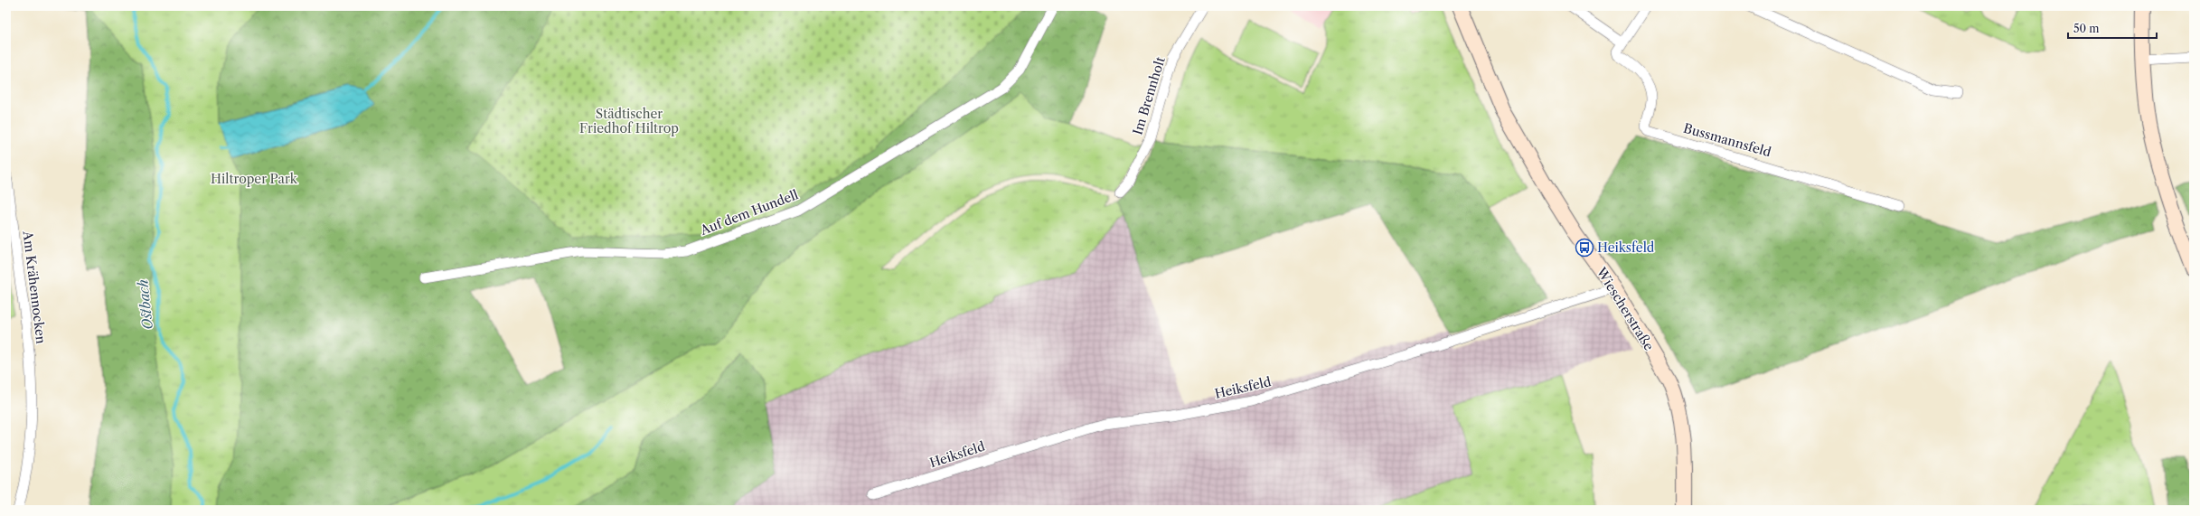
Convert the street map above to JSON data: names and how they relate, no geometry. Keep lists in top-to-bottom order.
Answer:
{
  "streets": {
    "main road": ["Wiescherstraße"],
    "street": [
      "Im Brennholt",
      "Bussmannsfeld",
      "Auf dem Hundell",
      "Am Krähennocken",
      "Heiksfeld"
    ]
  },
  "crossings": [
    ["Wiescherstraße", "Heiksfeld"]
  ],
  "water": ["Ostbach"],
  "parks": ["Städtischer Friedhof Hiltrop", "Hiltroper Park"],
  "places": {
    "bus stop": ["Heiksfeld"]
  },
  "scale_bar": "50 m"
}
